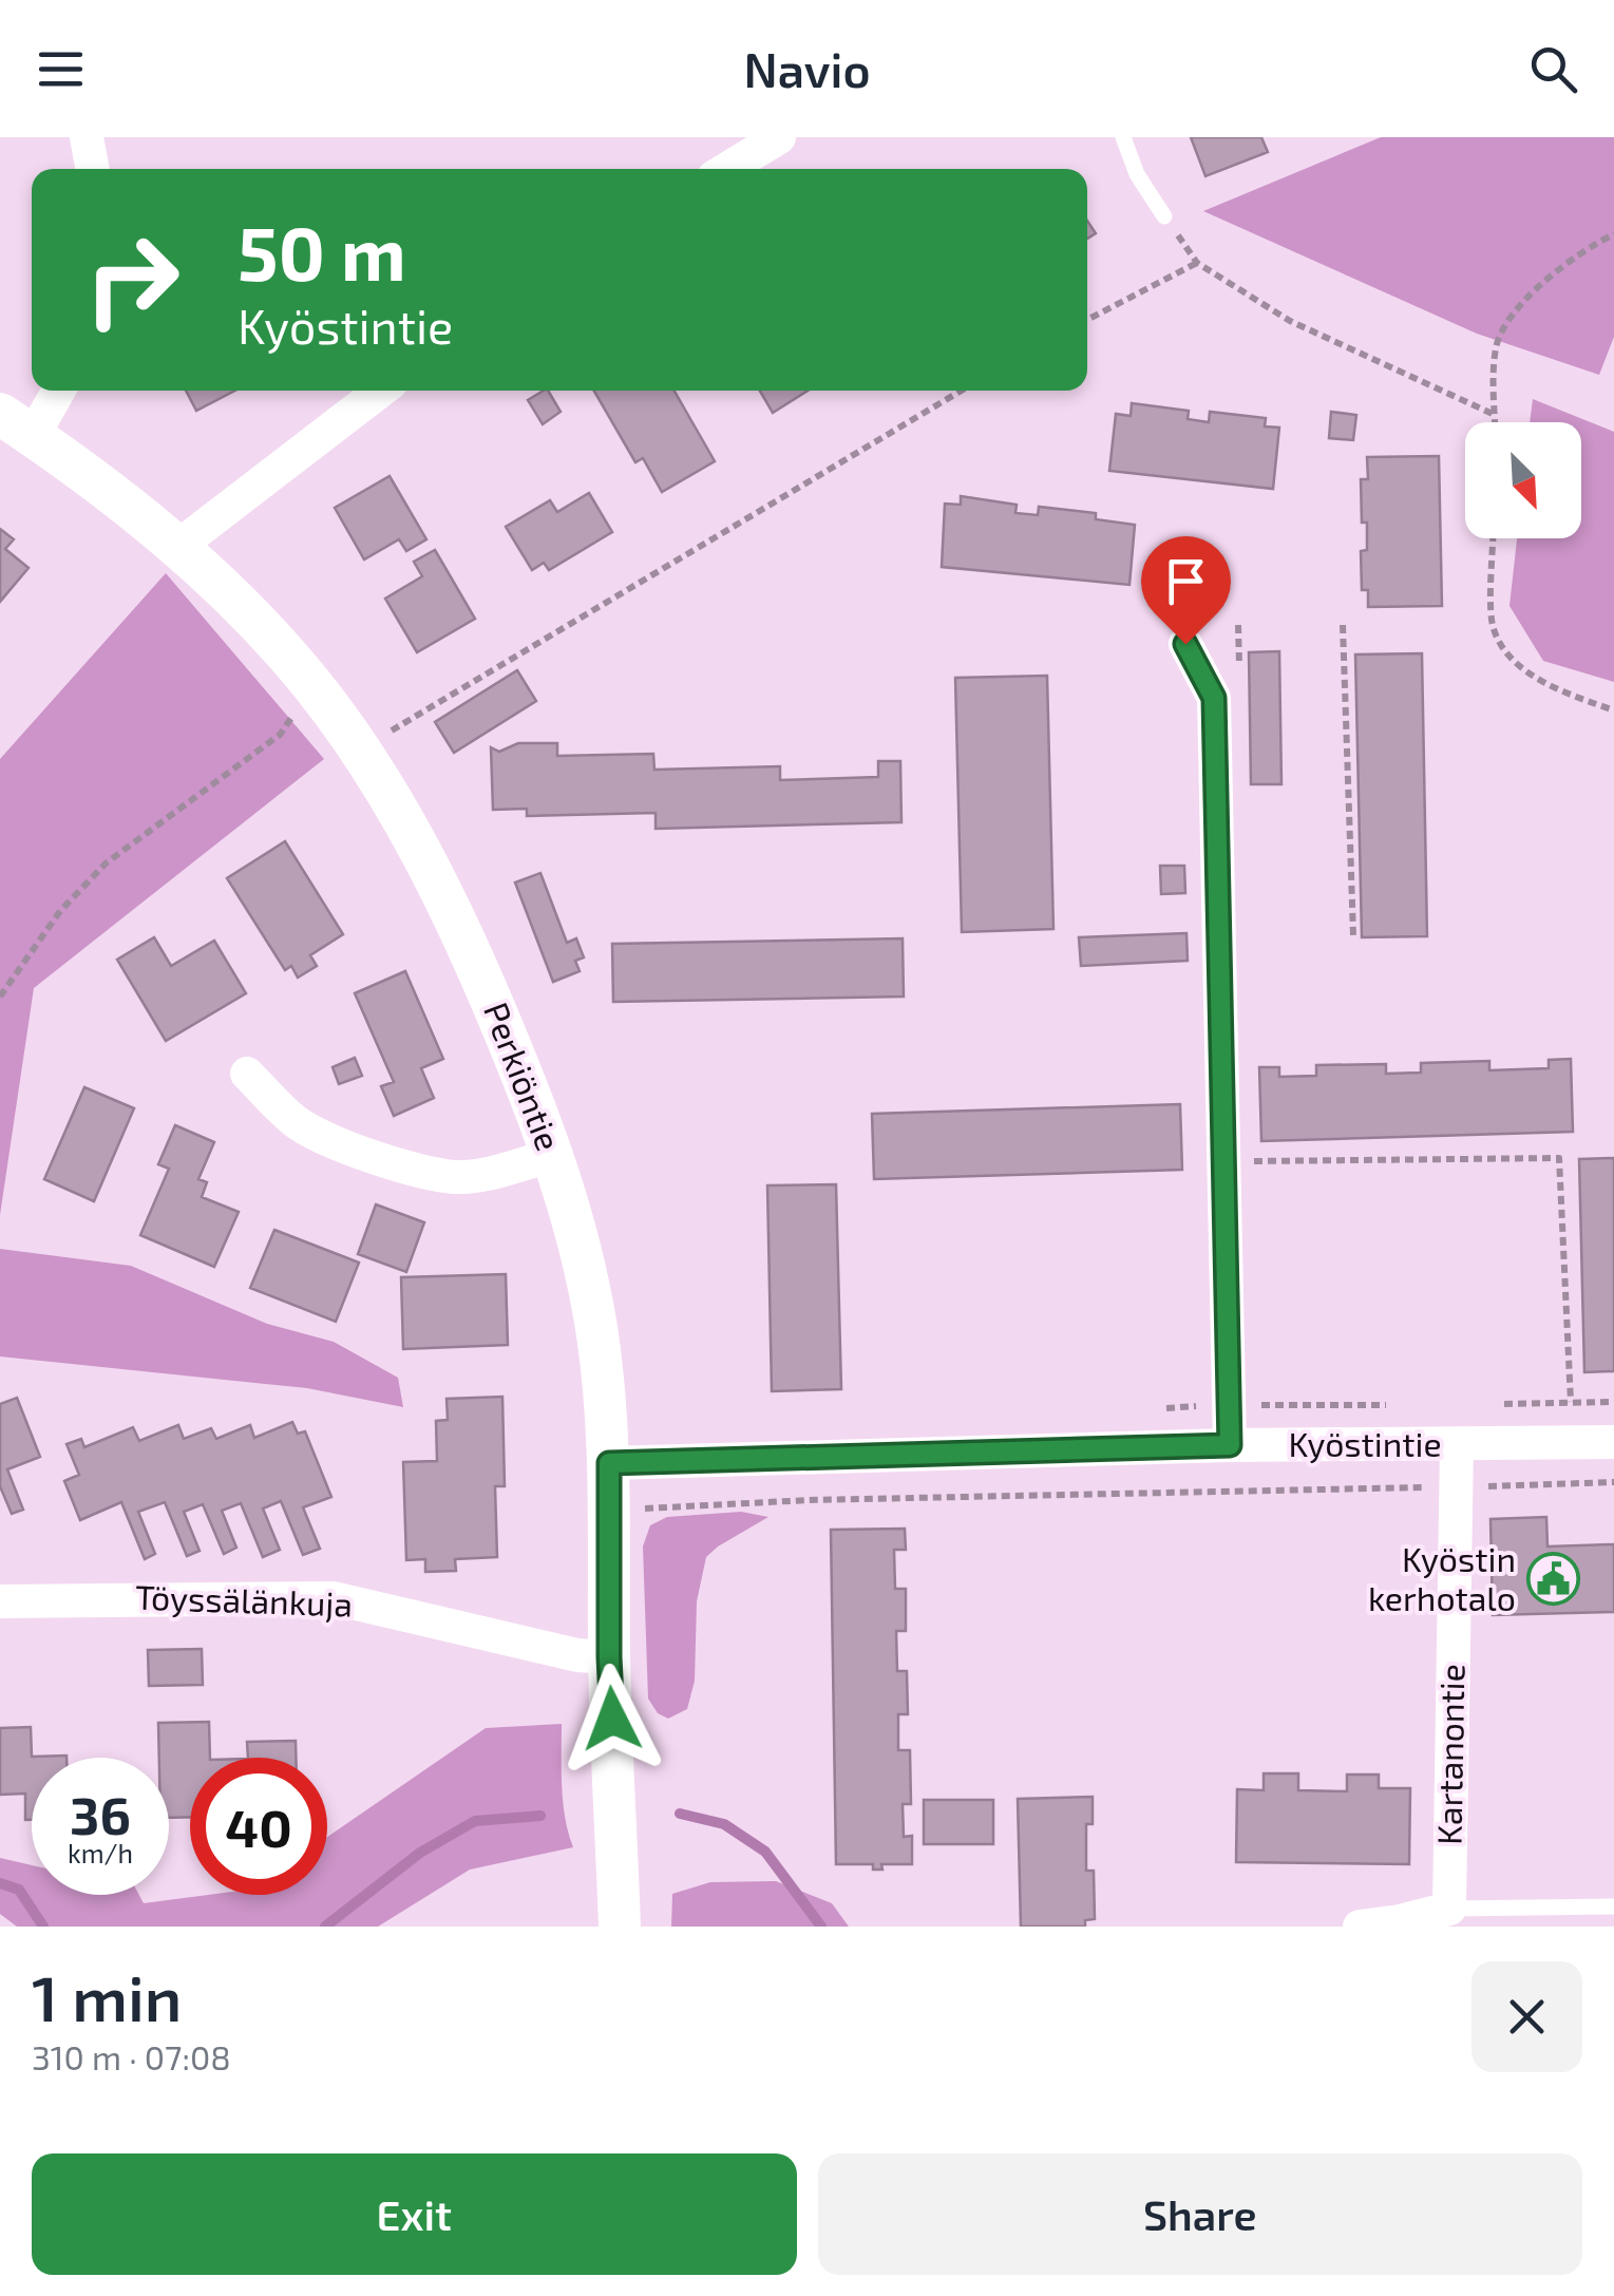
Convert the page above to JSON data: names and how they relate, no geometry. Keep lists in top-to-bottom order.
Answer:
{
  "streets": {
    "street": [
      "Perkiöntie",
      "Kyöstintie",
      "Töyssälänkuja",
      "Kartanontie"
    ]
  },
  "crossings": [
    ["Perkiöntie", "Kyöstintie"],
    ["Perkiöntie", "Töyssälänkuja"],
    ["Kyöstintie", "Kartanontie"]
  ],
  "places": {
    "public building": ["Kyöstin kerhotalo"]
  },
  "north": "bottom right",
  "page": {
    "header": "Navio",
    "turn": ["50 m", "Kyöstintie"],
    "speed": "36 km/h",
    "limit": "40",
    "heading": ["1 min", "310 m · 07:08"],
    "buttons": ["Exit", "Share"]
  }
}
